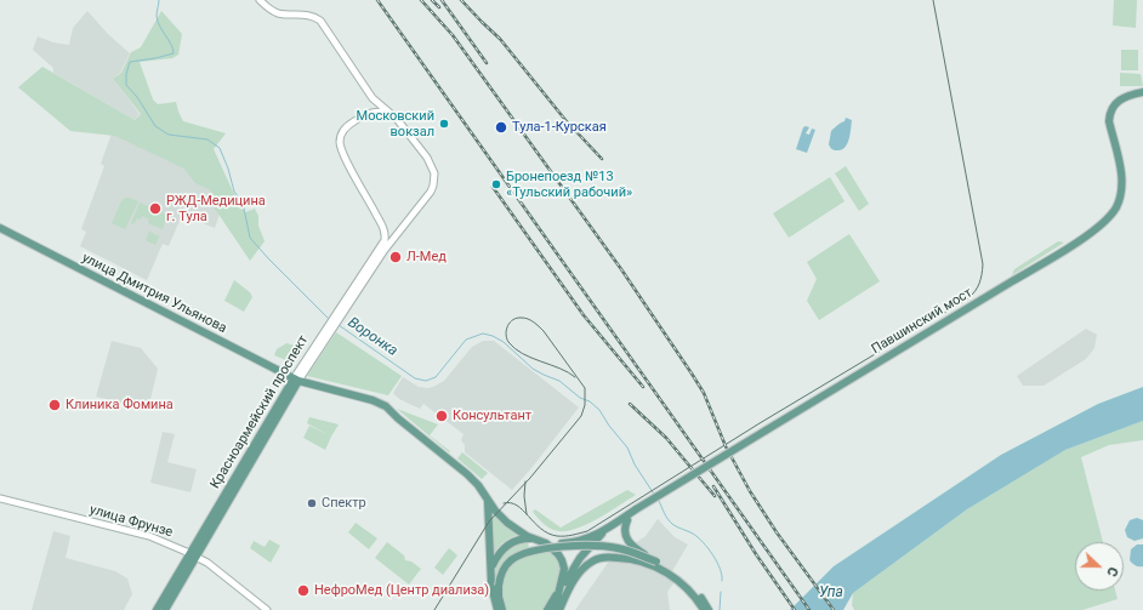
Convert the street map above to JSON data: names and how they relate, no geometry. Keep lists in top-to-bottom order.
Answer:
{
  "streets": {
    "main road": ["улица Дмитрия Ульянова", "Павшинский мост", "Красноармейский проспект"],
    "street": ["улица Фрунзе"]
  },
  "crossings": [
    ["улица Дмитрия Ульянова", "Красноармейский проспект"],
    ["Красноармейский проспект", "улица Фрунзе"]
  ],
  "water": ["Воронка", "Упа"],
  "places": [
    "Московский вокзал",
    "Тула-1-Курская",
    "Бронепоезд №13 «Тульский рабочий»",
    "РЖД-Медицина г. Тула",
    "Л-Мед",
    "Клиника Фомина",
    "Консультант",
    "Спектр",
    "НефроМед (Центр диализа)"
  ],
  "north": "right"
}
